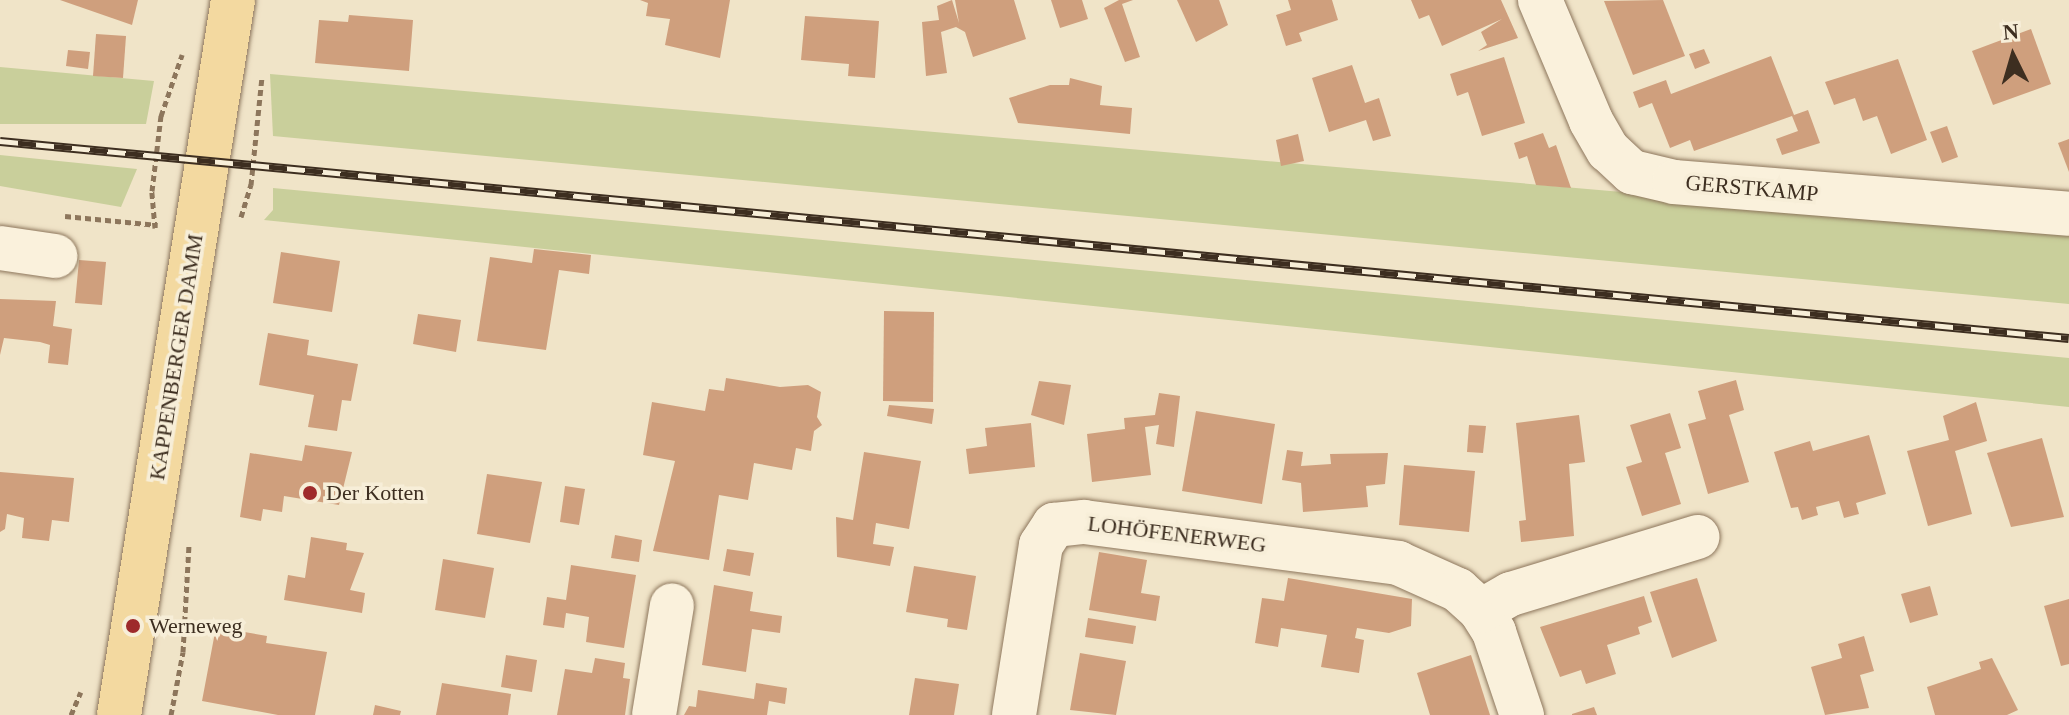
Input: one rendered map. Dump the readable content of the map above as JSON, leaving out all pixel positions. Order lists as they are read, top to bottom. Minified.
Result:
{"streets":{"main road":["KAPPENBERGER DAMM"],"street":["GERSTKAMP","LOHÖFENERWEG"]},"places":["Der Kotten","Werneweg"],"north":"top"}
